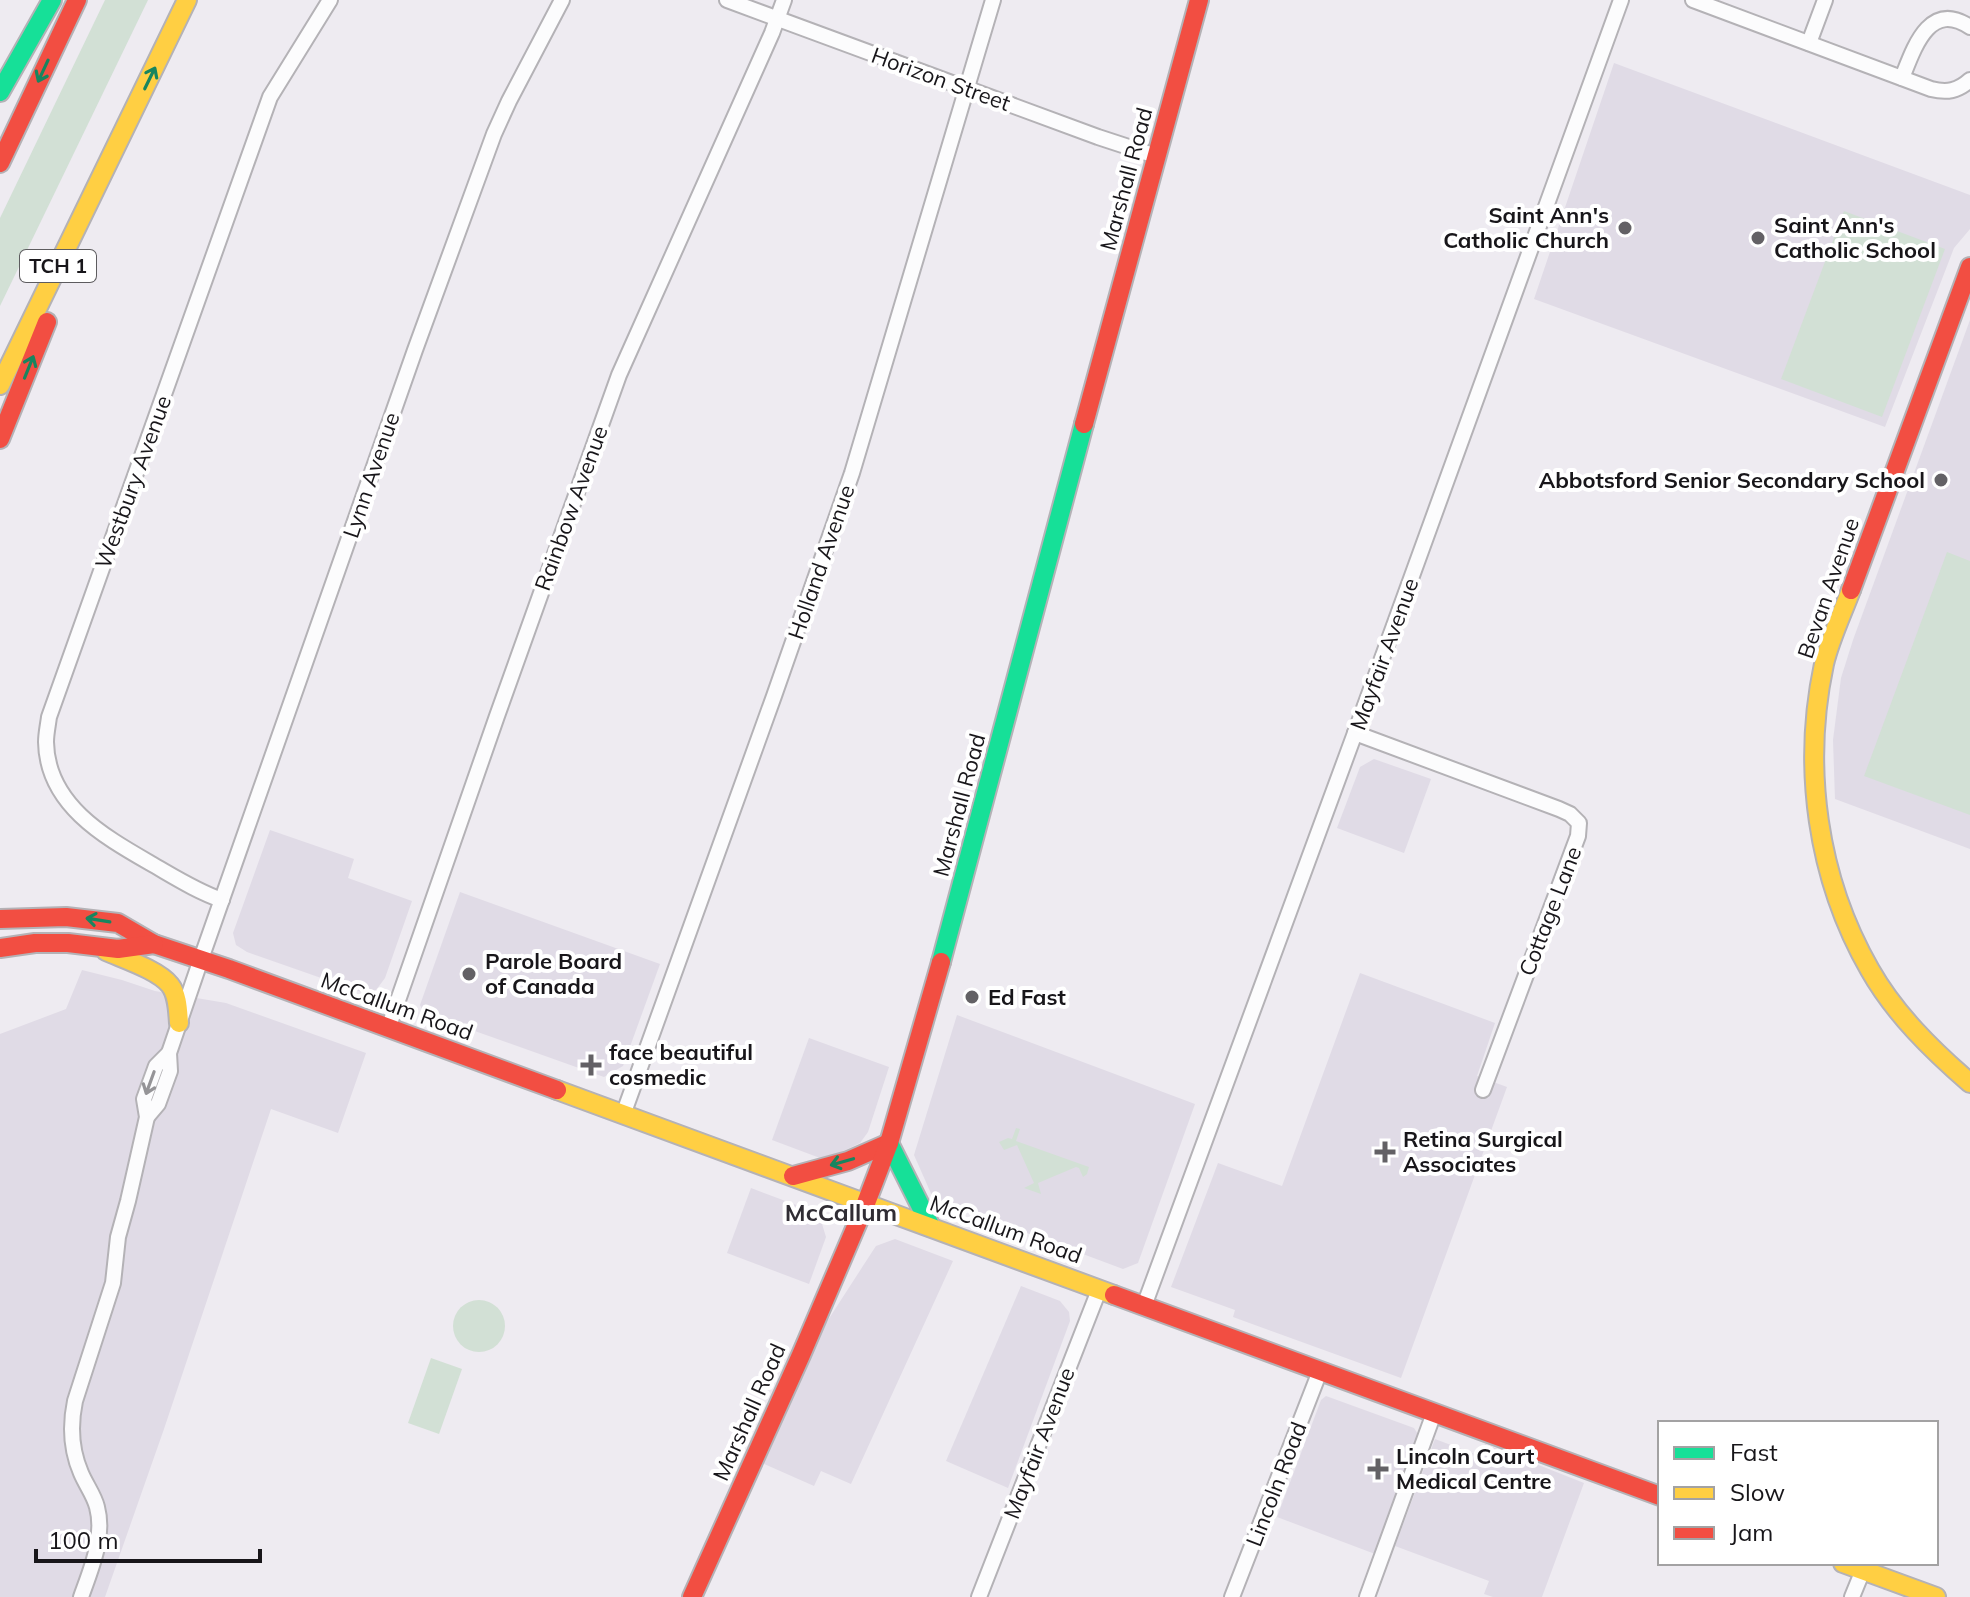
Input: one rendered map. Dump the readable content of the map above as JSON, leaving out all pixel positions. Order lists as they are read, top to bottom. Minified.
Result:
{"streets":{"main road":["Marshall Road","TCH 1","Bevan Avenue","McCallum Road"],"street":["Horizon Street","Lynn Avenue","Westbury Avenue","Rainbow Avenue","Holland Avenue","Mayfair Avenue","Cottage Lane","Lincoln Road"]},"crossings":[["Horizon Street","Marshall Road"],["Horizon Street","Rainbow Avenue"],["Horizon Street","Holland Avenue"],["Marshall Road","McCallum Road"],["Lynn Avenue","Westbury Avenue"],["Lynn Avenue","McCallum Road"],["Rainbow Avenue","McCallum Road"],["Holland Avenue","McCallum Road"],["Mayfair Avenue","Cottage Lane"],["Mayfair Avenue","McCallum Road"],["McCallum Road","Lincoln Road"]],"districts":["McCallum"],"places":{"other":["Saint Ann's Catholic Church","Saint Ann's Catholic School","Abbotsford Senior Secondary School","Parole Board of Canada","Ed Fast"],"health":["face beautiful cosmedic","Retina Surgical Associates","Lincoln Court Medical Centre"]},"legend":["Fast","Slow","Jam"],"scale_bar":"100 m"}
